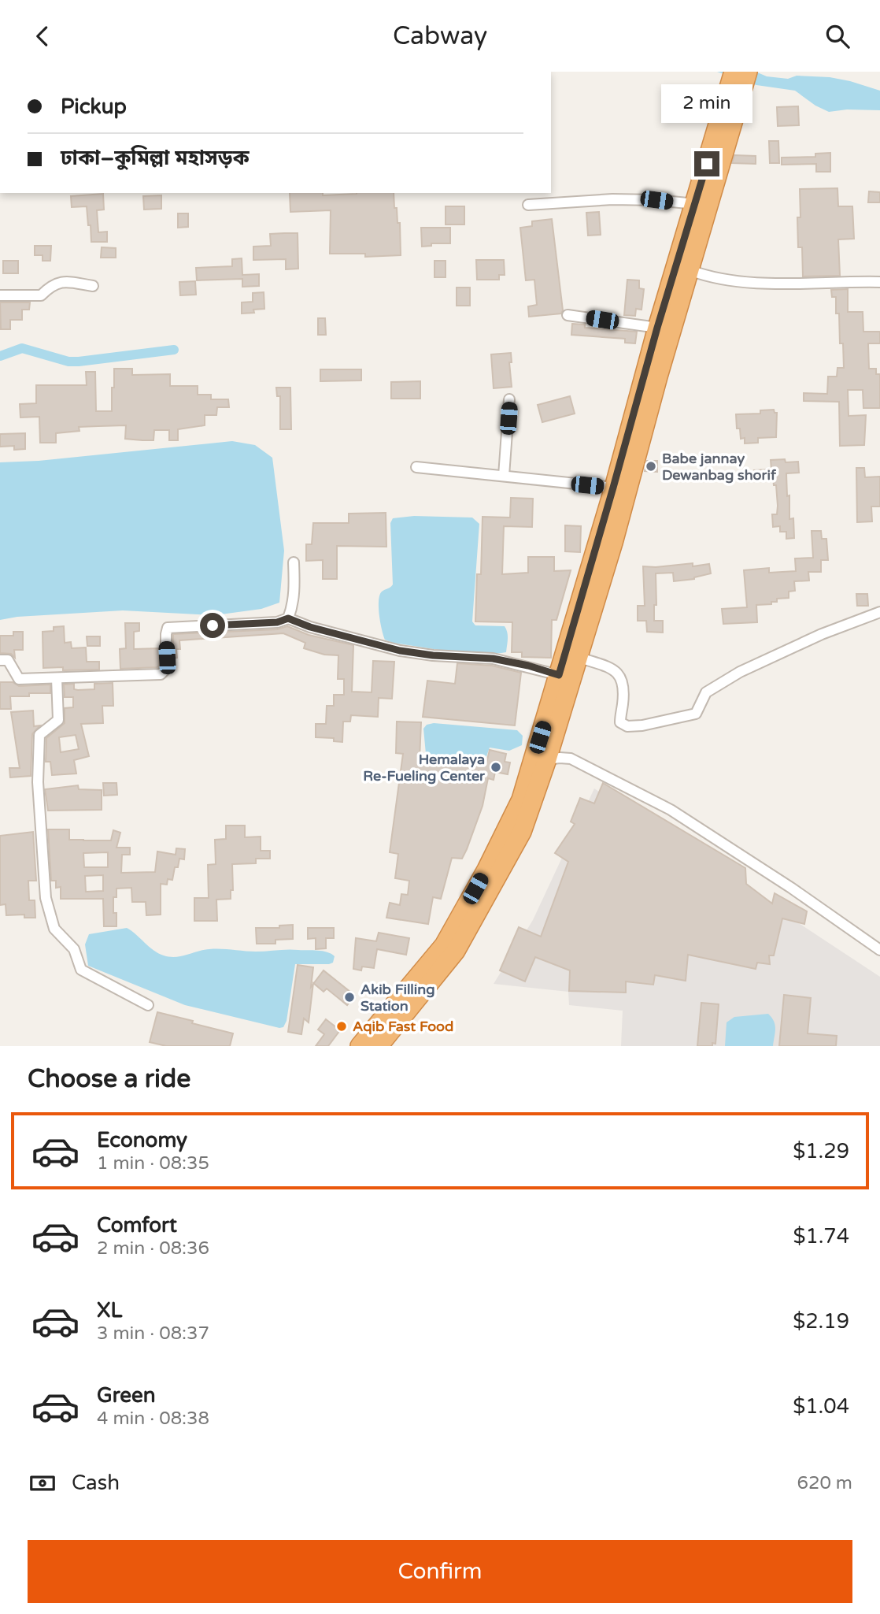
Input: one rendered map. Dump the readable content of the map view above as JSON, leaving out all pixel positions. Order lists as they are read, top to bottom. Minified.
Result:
{"places":["Babe jannay Dewanbag shorif","Hemalaya Re-Fueling Center","Akib Filling Station","Aqib Fast Food"],"page":{"header":"Cabway","banner":["Pickup","ঢাকা–কুমিল্লা মহাসড়ক"],"bubble":"2 min","heading":"Choose a ride","list":[{"name":"Economy","note":"1 min · 08:35","value":"$1.29"},{"name":"Comfort","note":"2 min · 08:36","value":"$1.74"},{"name":"XL","note":"3 min · 08:37","value":"$2.19"},{"name":"Green","note":"4 min · 08:38","value":"$1.04"}],"pay":["Cash","620 m"],"buttons":"Confirm"}}
